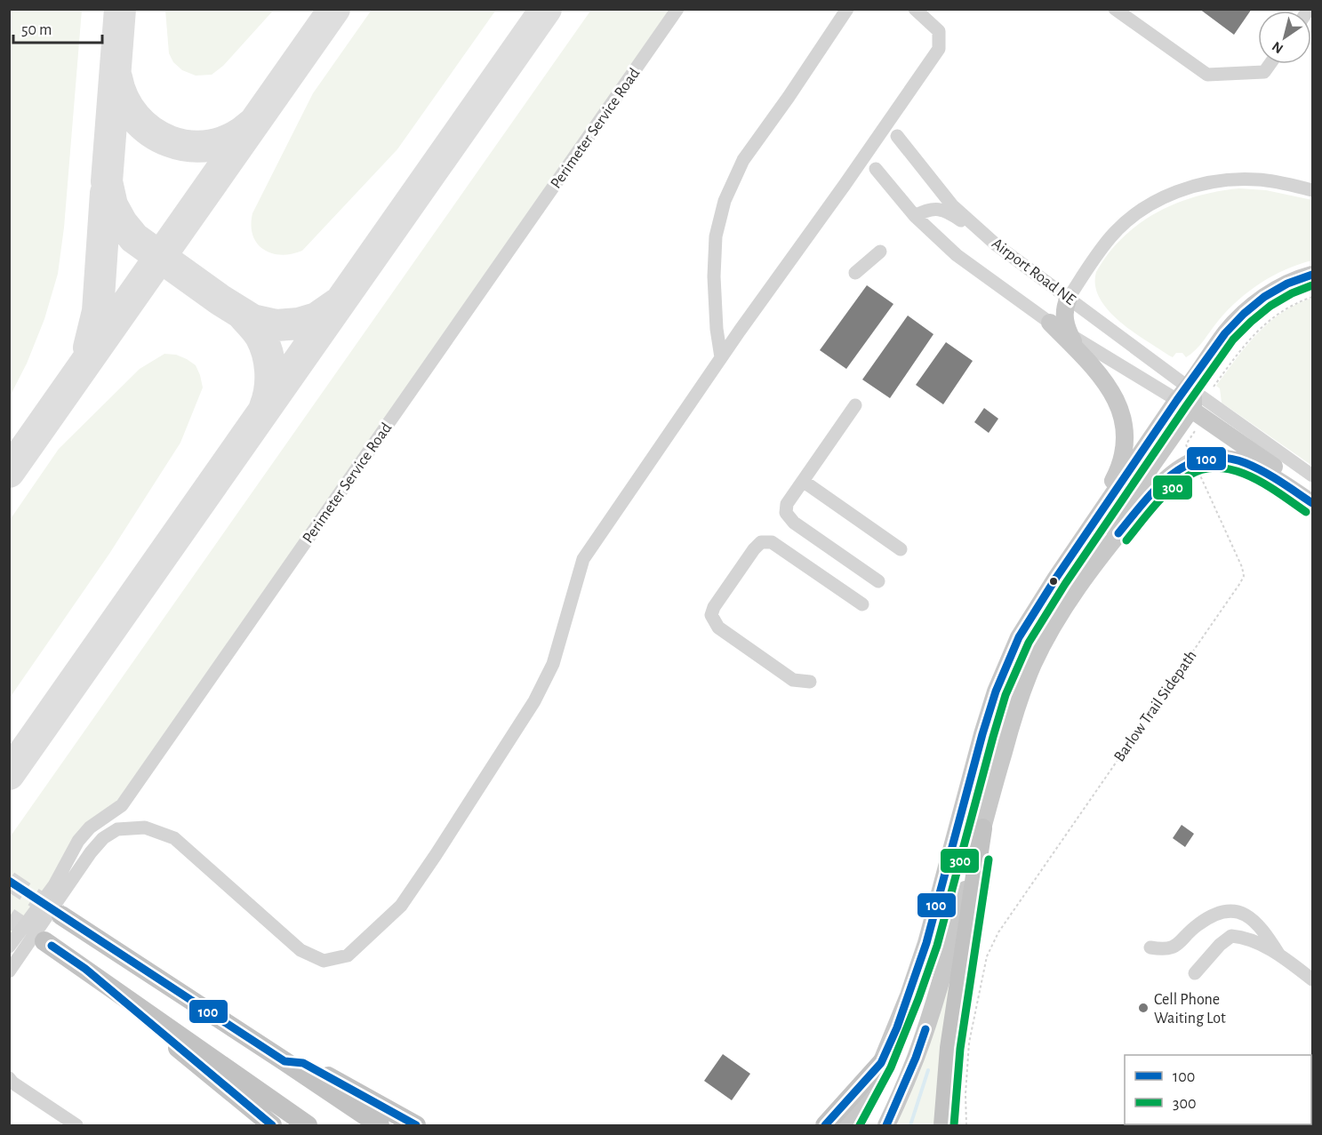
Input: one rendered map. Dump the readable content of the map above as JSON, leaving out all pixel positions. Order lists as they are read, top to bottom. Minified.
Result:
{"streets":{"street":["Perimeter Service Road","Airport Road NE"],"path":["Barlow Trail Sidepath"]},"places":["Cell Phone Waiting Lot"],"lines":["transit line 100","transit line 300"],"legend":["100","300"],"scale_bar":"50 m","north":"bottom left"}
